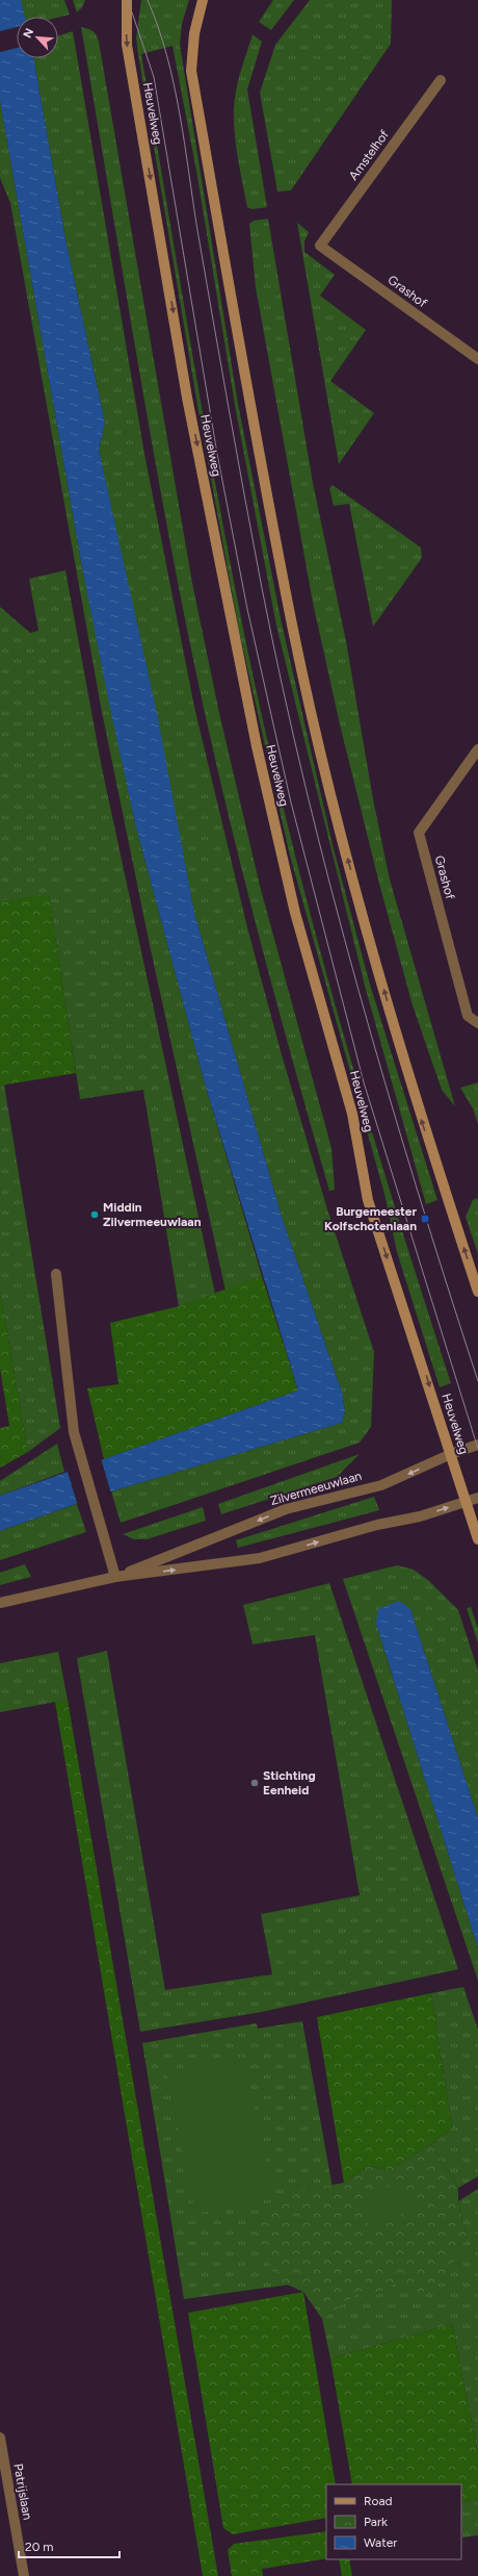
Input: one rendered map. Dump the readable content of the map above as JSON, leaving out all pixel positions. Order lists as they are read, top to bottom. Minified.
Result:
{"streets":{"main road":["Heuvelweg"],"street":["Amstelhof","Grashof","Zilvermeeuwlaan","Patrijslaan"]},"crossings":[["Heuvelweg","Zilvermeeuwlaan"],["Amstelhof","Grashof"]],"places":{"other":["Middin Zilvermeeuwlaan","Stichting Eenheid"],"transit":["Burgemeester Kolfschotenlaan"]},"legend":["Road","Park","Water"],"scale_bar":"20 m","north":"top left"}
